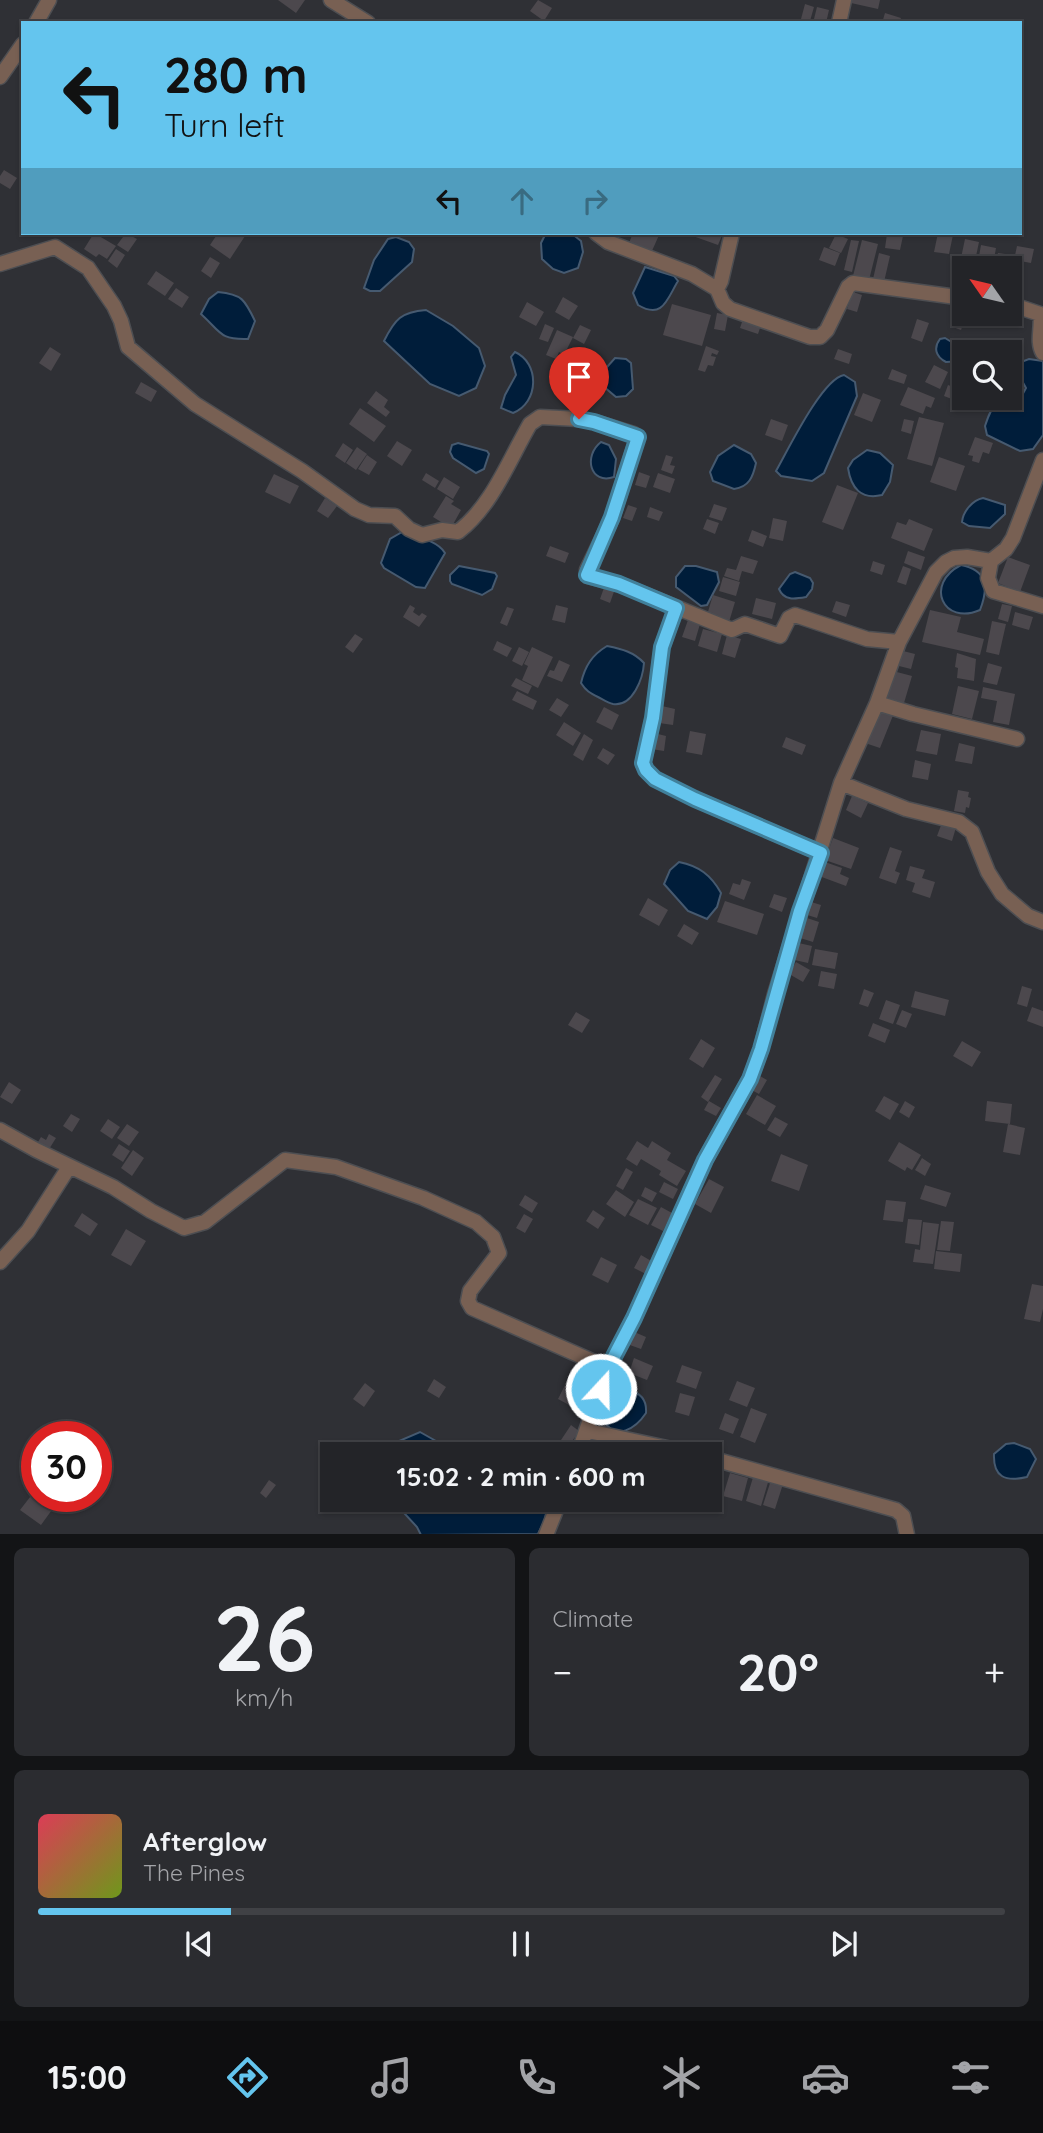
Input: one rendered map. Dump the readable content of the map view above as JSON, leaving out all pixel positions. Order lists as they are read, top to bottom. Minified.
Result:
{"north":"top left","page":{"turn":["280 m","Turn left"],"limit":"30","trip":"15:02 · 2 min · 600 m","tile":[["26","km/h"],"Climate"],"heat":["−","20°","+"],"song":["Afterglow","The Pines"],"tabs":"15:00"}}
